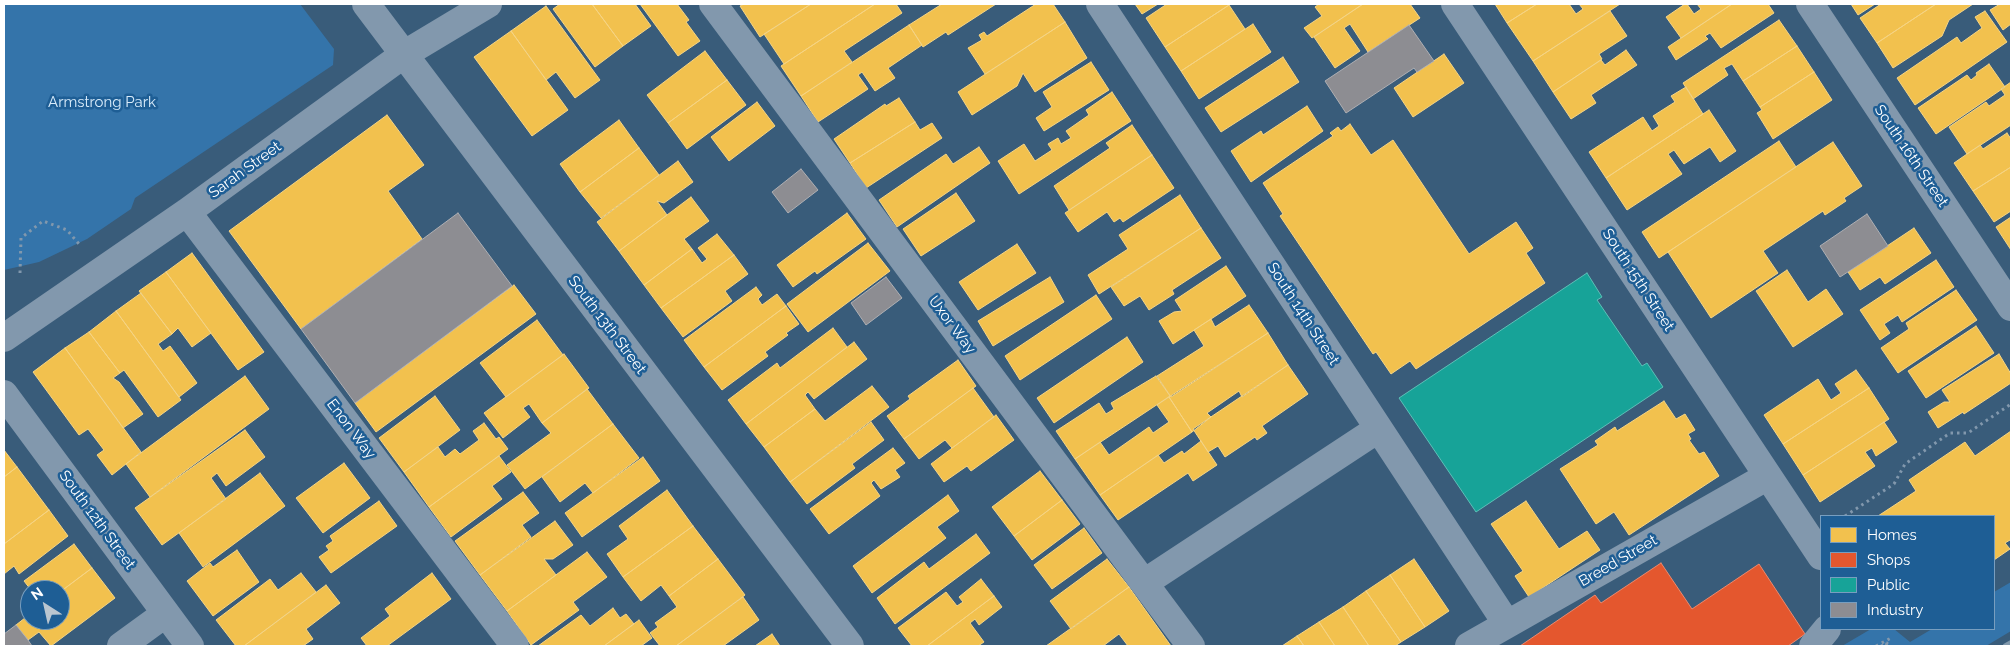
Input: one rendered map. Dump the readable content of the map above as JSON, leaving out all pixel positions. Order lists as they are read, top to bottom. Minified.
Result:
{"streets":{"street":["South 16th Street","Sarah Street","South 15th Street","South 14th Street","South 13th Street","Uxor Way","Enon Way","South 12th Street","Breed Street"]},"crossings":[["Sarah Street","South 13th Street"],["Sarah Street","Enon Way"],["South 15th Street","Breed Street"],["South 14th Street","Breed Street"]],"parks":["Armstrong Park"],"legend":["Homes","Shops","Public","Industry"],"north":"top left"}
